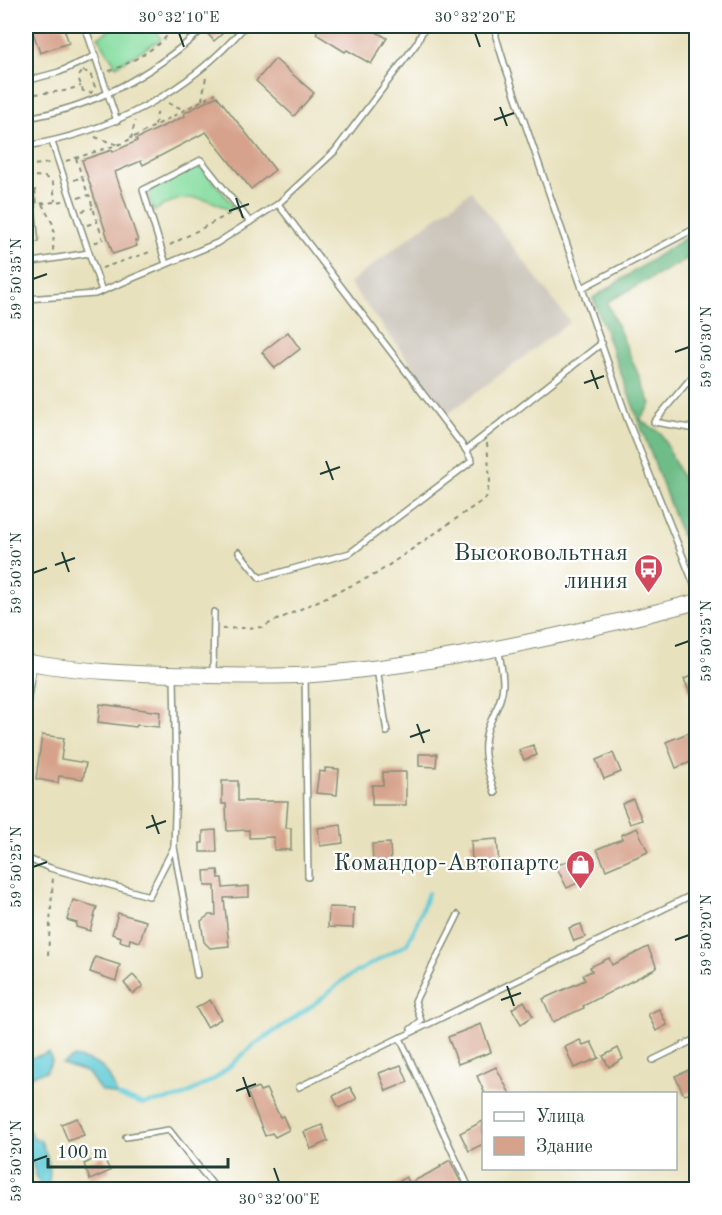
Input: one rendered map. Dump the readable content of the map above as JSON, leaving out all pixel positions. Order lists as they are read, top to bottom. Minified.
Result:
{"places":{"bus stop":["Высоковольтная линия"],"shop":["Командор-Автопартс"]},"legend":["Улица","Здание"],"scale_bar":"100 m","coordinates":["30°32'10\"E","30°32'20\"E","59°50'35\"N","59°50'30\"N","59°50'25\"N","59°50'20\"N","30°32'00\"E"]}
